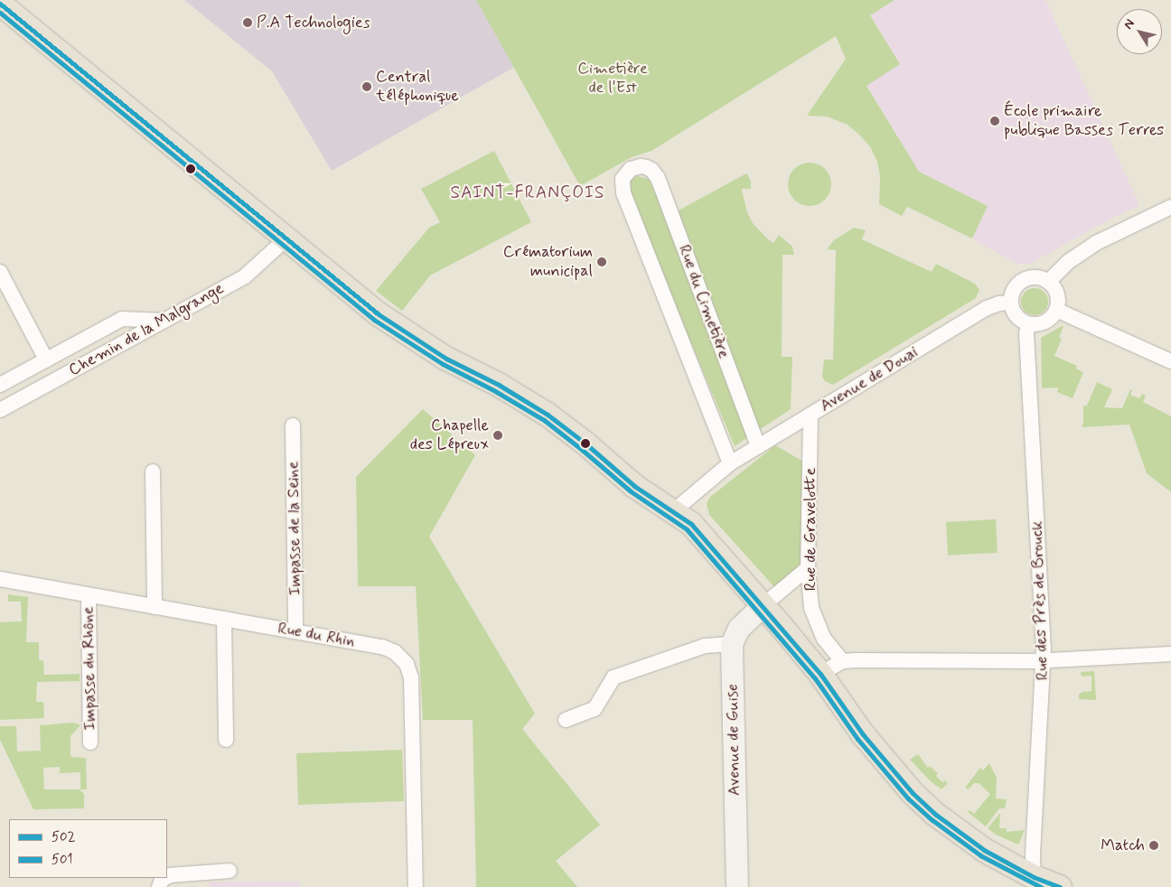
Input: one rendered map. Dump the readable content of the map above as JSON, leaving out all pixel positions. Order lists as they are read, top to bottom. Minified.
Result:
{"streets":{"street":["Rue du Cimetière","Chemin de la Malgrange","Avenue de Douai","Impasse de la Seine","Rue de Gravelotte","Rue des Près de Brouck","Rue du Rhin","Impasse du Rhône","Avenue de Guise"]},"crossings":[["Rue du Cimetière","Avenue de Douai"],["Avenue de Douai","Rue de Gravelotte"],["Avenue de Douai","Rue des Près de Brouck"],["Impasse de la Seine","Rue du Rhin"],["Rue du Rhin","Impasse du Rhône"]],"districts":["SAINT-FRANÇOIS"],"parks":["Cimetière de l'Est"],"places":["P.A Technologies","Central téléphonique","École primaire publique Basses Terres","Crématorium municipal","Chapelle des Lépreux","Match"],"lines":["transit line 502","transit line 501"],"legend":["502","501"],"north":"top left"}
